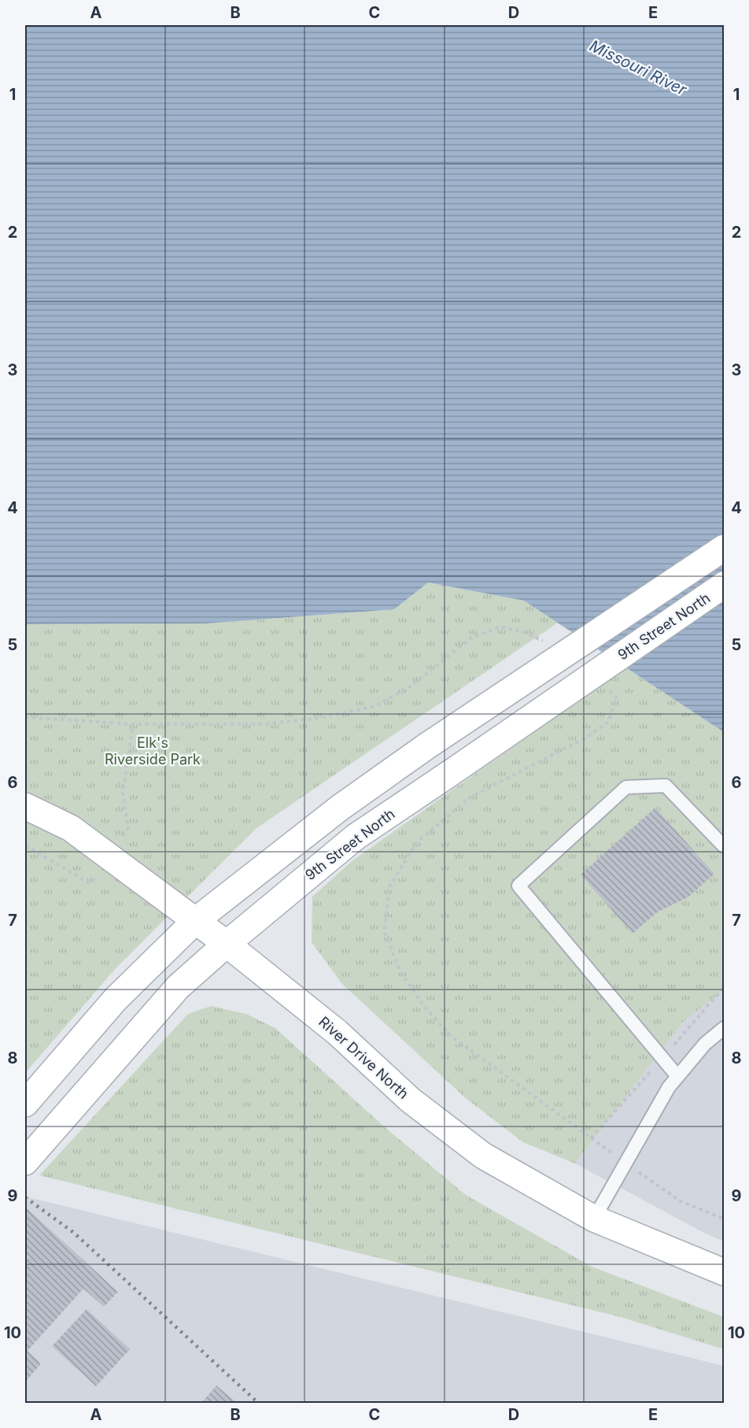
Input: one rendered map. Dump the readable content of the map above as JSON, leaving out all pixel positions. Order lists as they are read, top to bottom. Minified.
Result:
{"streets":{"main road":["9th Street North","River Drive North"]},"crossings":[["9th Street North","River Drive North"]],"water":["Missouri River"],"parks":["Elk's Riverside Park"],"grid":{"columns":["A","B","C","D","E"],"rows":["1","2","3","4","5","6","7","8","9","10"]}}
